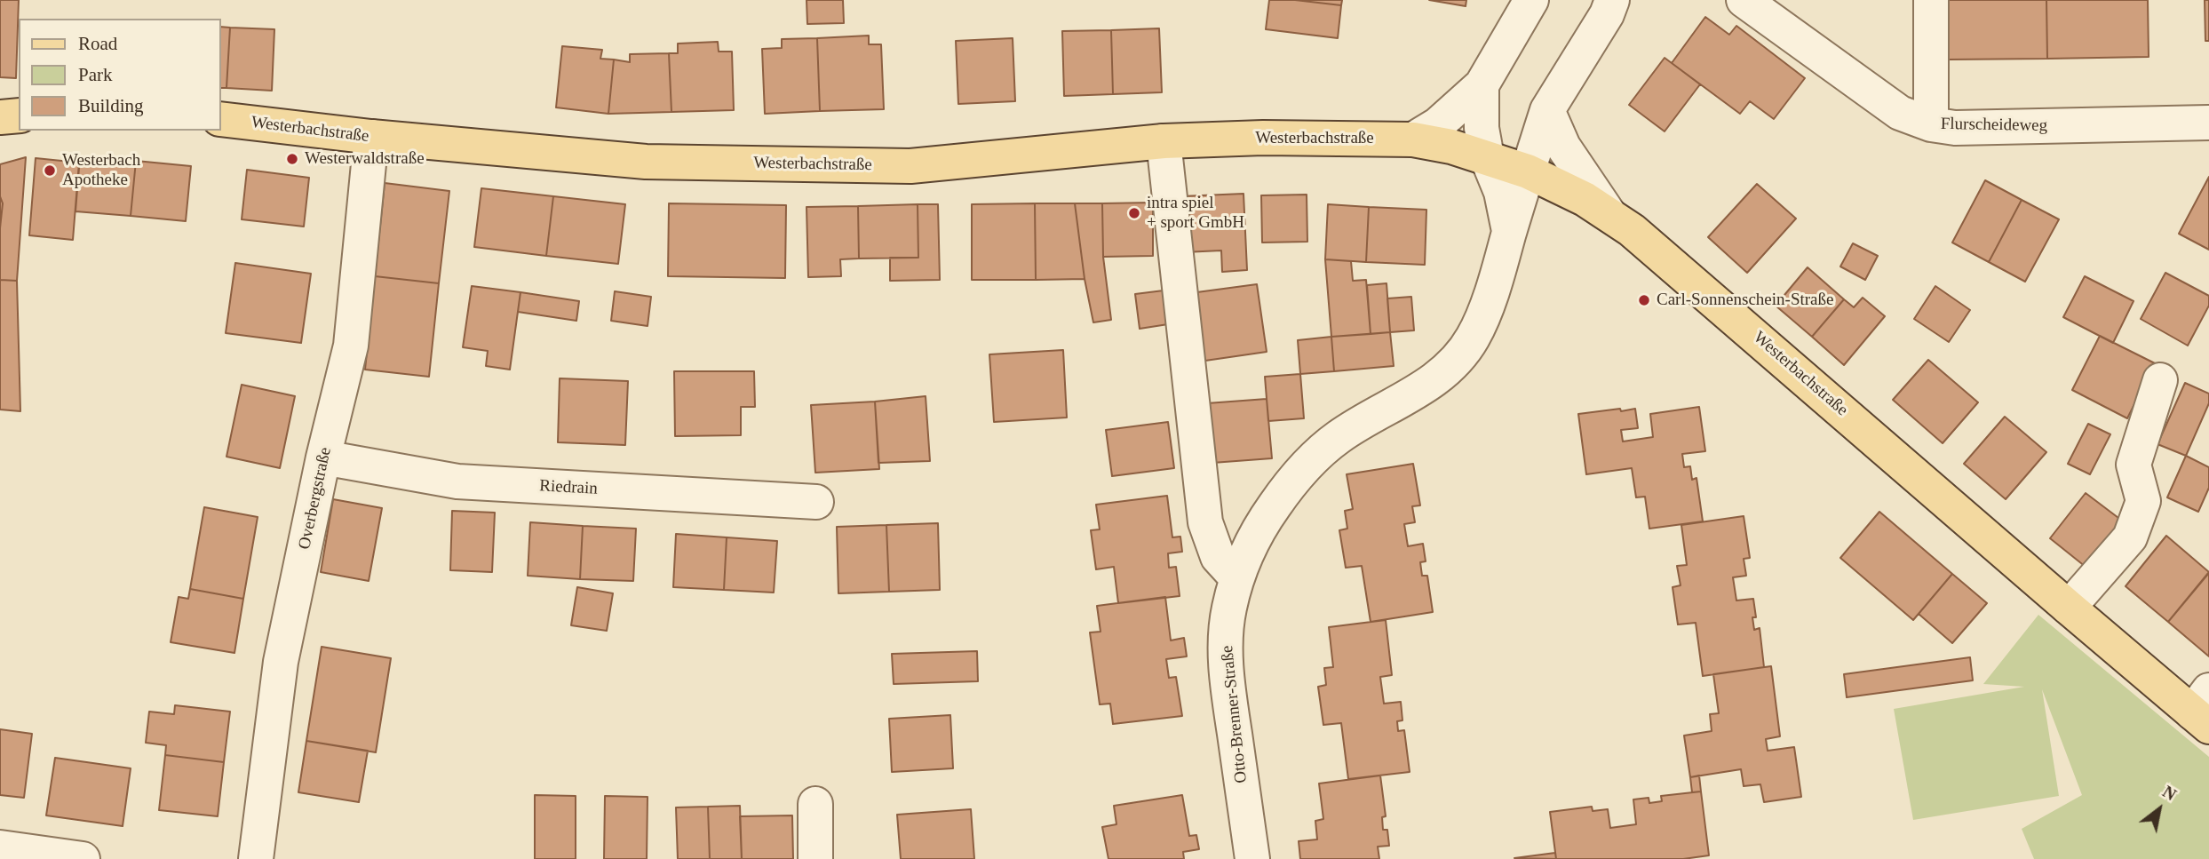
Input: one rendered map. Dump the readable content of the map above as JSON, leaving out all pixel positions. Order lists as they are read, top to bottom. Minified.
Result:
{"streets":{"main road":["Westerbachstraße"],"street":["Flurscheideweg","Riedrain","Overbergstraße","Otto-Brenner-Straße"]},"crossings":[["Westerbachstraße","Overbergstraße"],["Westerbachstraße","Otto-Brenner-Straße"],["Riedrain","Overbergstraße"]],"places":["Westerwaldstraße","Westerbach Apotheke","intra spiel + sport GmbH","Carl-Sonnenschein-Straße"],"legend":["Road","Park","Building"],"north":"top right"}
